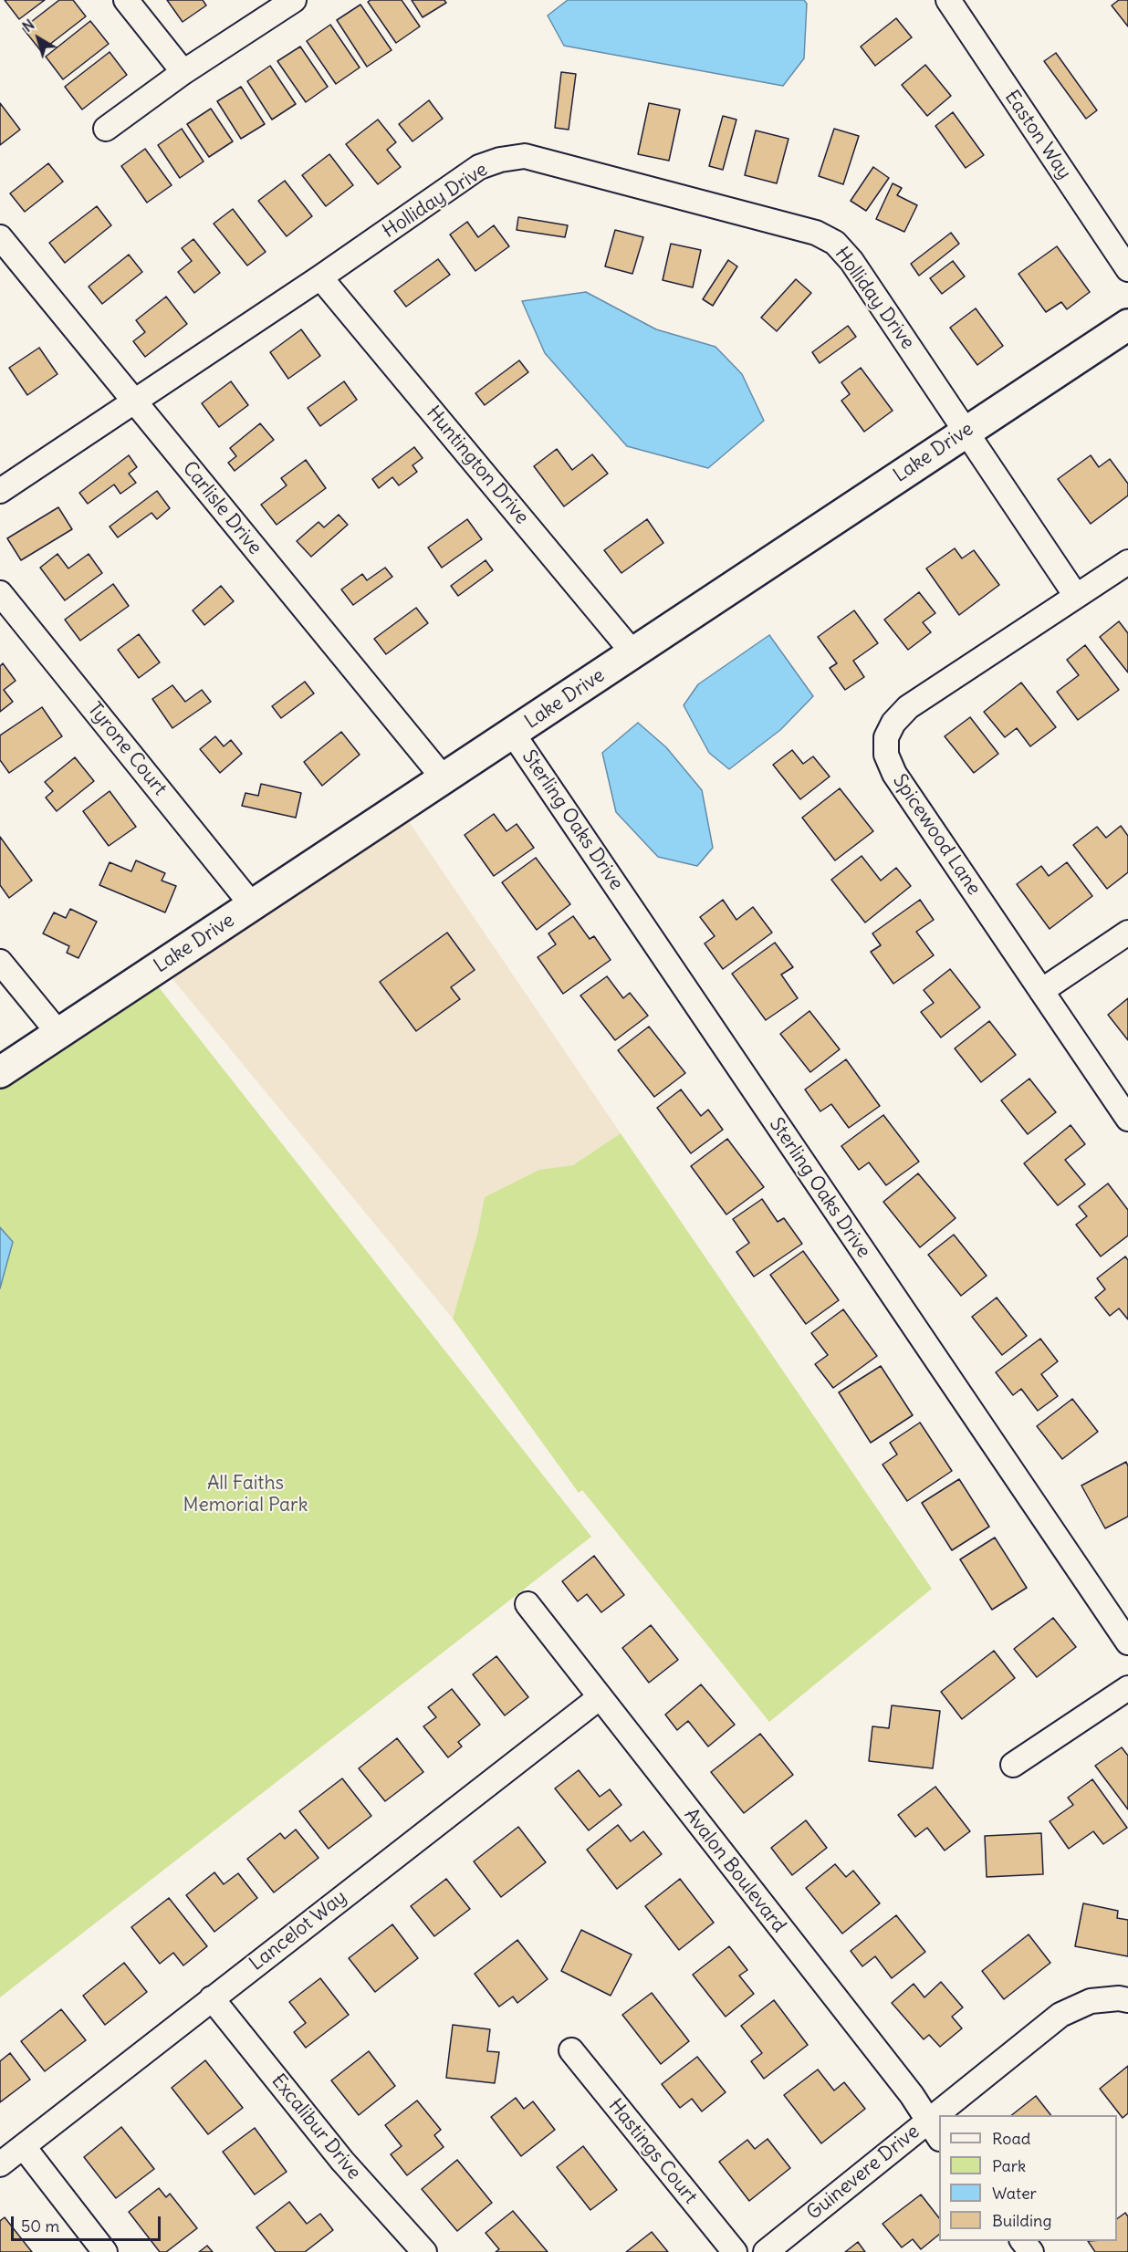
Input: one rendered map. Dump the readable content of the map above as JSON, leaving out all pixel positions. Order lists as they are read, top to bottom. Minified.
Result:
{"streets":{"street":["Easton Way","Holliday Drive","Lake Drive","Huntington Drive","Carlisle Drive","Tyrone Court","Sterling Oaks Drive","Spicewood Lane","Avalon Boulevard","Lancelot Way","Excalibur Drive","Hastings Court","Guinevere Drive"]},"crossings":[["Holliday Drive","Lake Drive"],["Holliday Drive","Huntington Drive"],["Holliday Drive","Carlisle Drive"],["Lake Drive","Huntington Drive"],["Lake Drive","Carlisle Drive"],["Lake Drive","Tyrone Court"],["Lake Drive","Sterling Oaks Drive"],["Avalon Boulevard","Lancelot Way"],["Avalon Boulevard","Guinevere Drive"],["Lancelot Way","Excalibur Drive"]],"parks":["All Faiths Memorial Park"],"legend":["Road","Park","Water","Building"],"scale_bar":"50 m","north":"top left"}
